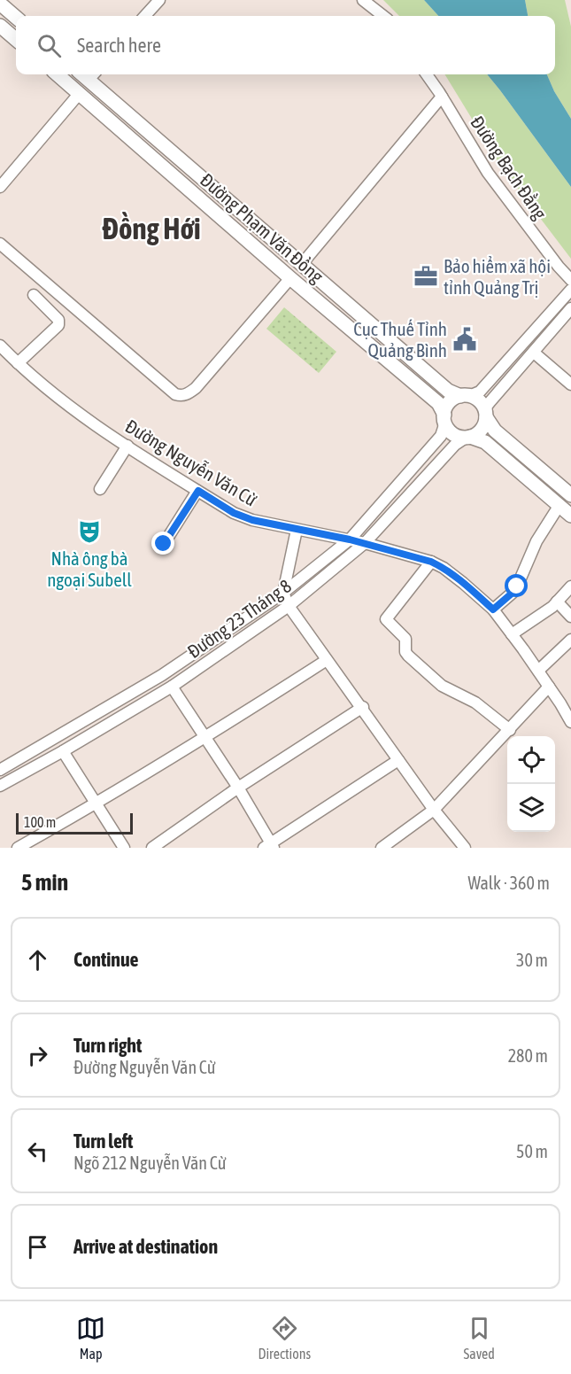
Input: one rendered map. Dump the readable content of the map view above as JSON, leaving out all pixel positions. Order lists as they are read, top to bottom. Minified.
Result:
{"streets":{"main road":["Đường Phạm Văn Đồng"],"street":["Đường Bạch Đằng","Đường Nguyễn Văn Cừ","Đường 23 Tháng 8"]},"crossings":[["Đường Phạm Văn Đồng","Đường 23 Tháng 8"],["Đường Nguyễn Văn Cừ","Đường 23 Tháng 8"]],"districts":["Đồng Hới"],"places":{"office":["Bảo hiểm xã hội tỉnh Quảng Trị"],"public building":["Cục Thuế Tỉnh Quảng Bình"],"theatre":["Nhà ông bà ngoại Subell"]},"scale_bar":"100 m","page":{"search":"Search here","scale":"100 m","heading":["5 min","Walk · 360 m"],"list":[["Continue","30 m"],["Turn right","Đường Nguyễn Văn Cừ","280 m"],["Turn left","Ngõ 212 Nguyễn Văn Cừ","50 m"],"Arrive at destination"],"nav":["Map","Directions","Saved"]}}
